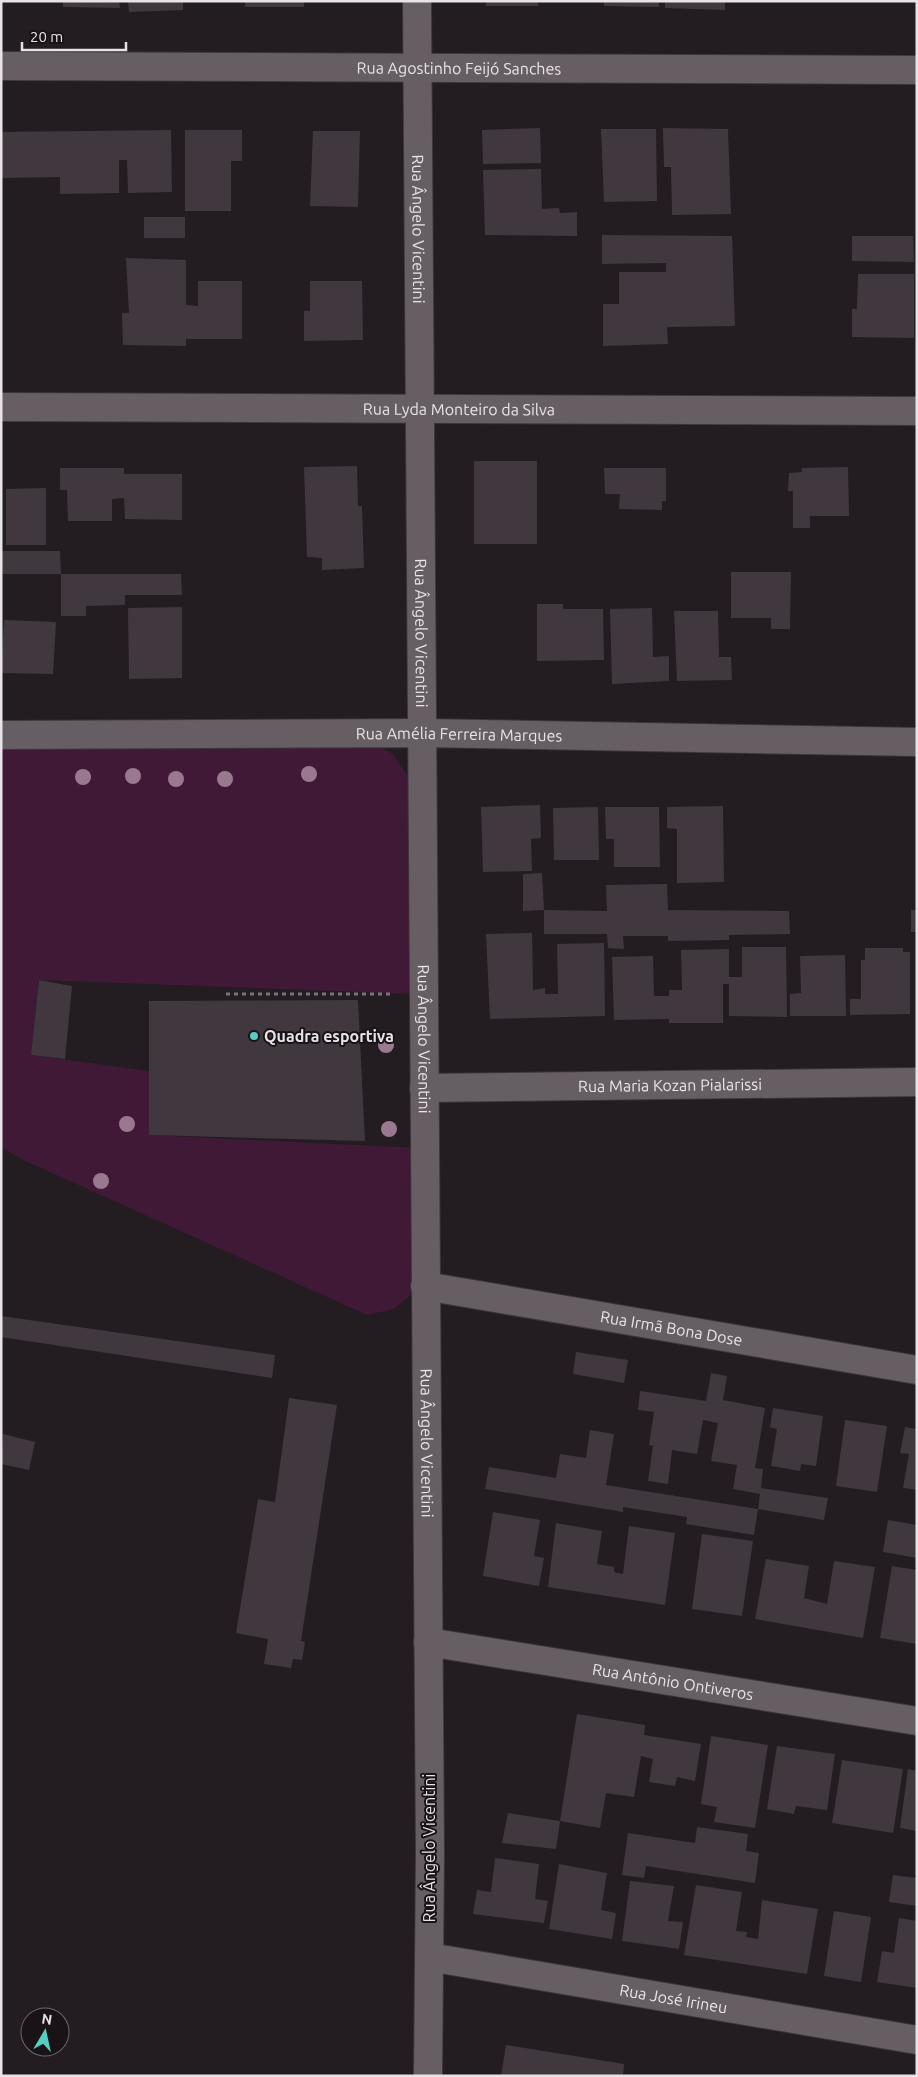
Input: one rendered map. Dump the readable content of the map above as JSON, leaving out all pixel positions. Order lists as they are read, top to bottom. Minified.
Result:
{"streets":{"street":["Rua Agostinho Feijó Sanches","Rua Ângelo Vicentini","Rua Lyda Monteiro da Silva","Rua Amélia Ferreira Marques","Rua Maria Kozan Pialarissi","Rua Irmã Bona Dose","Rua Antônio Ontiveros","Rua José Irineu"]},"crossings":[["Rua Agostinho Feijó Sanches","Rua Ângelo Vicentini"],["Rua Ângelo Vicentini","Rua Lyda Monteiro da Silva"],["Rua Ângelo Vicentini","Rua Amélia Ferreira Marques"],["Rua Ângelo Vicentini","Rua Maria Kozan Pialarissi"],["Rua Ângelo Vicentini","Rua Irmã Bona Dose"],["Rua Ângelo Vicentini","Rua Antônio Ontiveros"],["Rua Ângelo Vicentini","Rua José Irineu"]],"places":["Quadra esportiva"],"scale_bar":"20 m","north":"top"}
